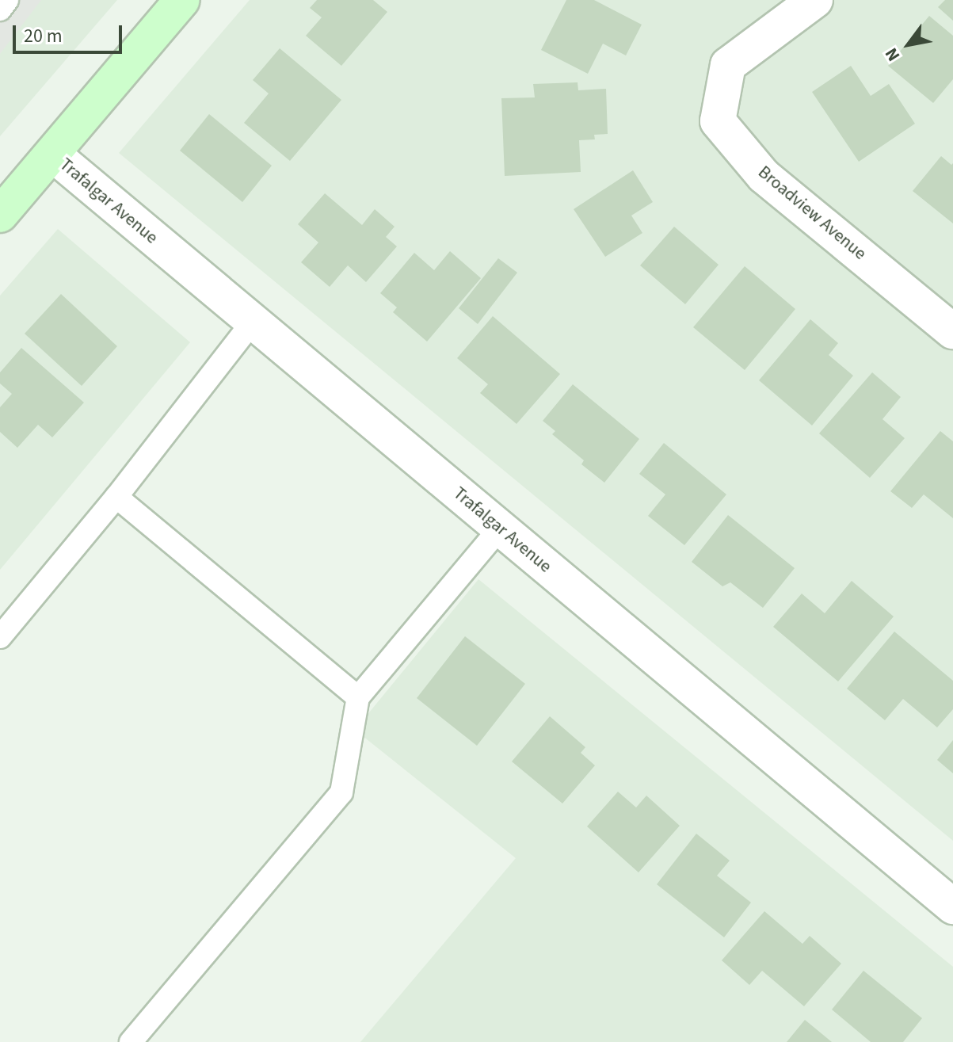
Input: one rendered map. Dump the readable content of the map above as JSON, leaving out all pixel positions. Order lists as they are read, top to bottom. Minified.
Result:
{"streets":{"street":["Trafalgar Avenue","Broadview Avenue"]},"scale_bar":"20 m","north":"bottom left"}
